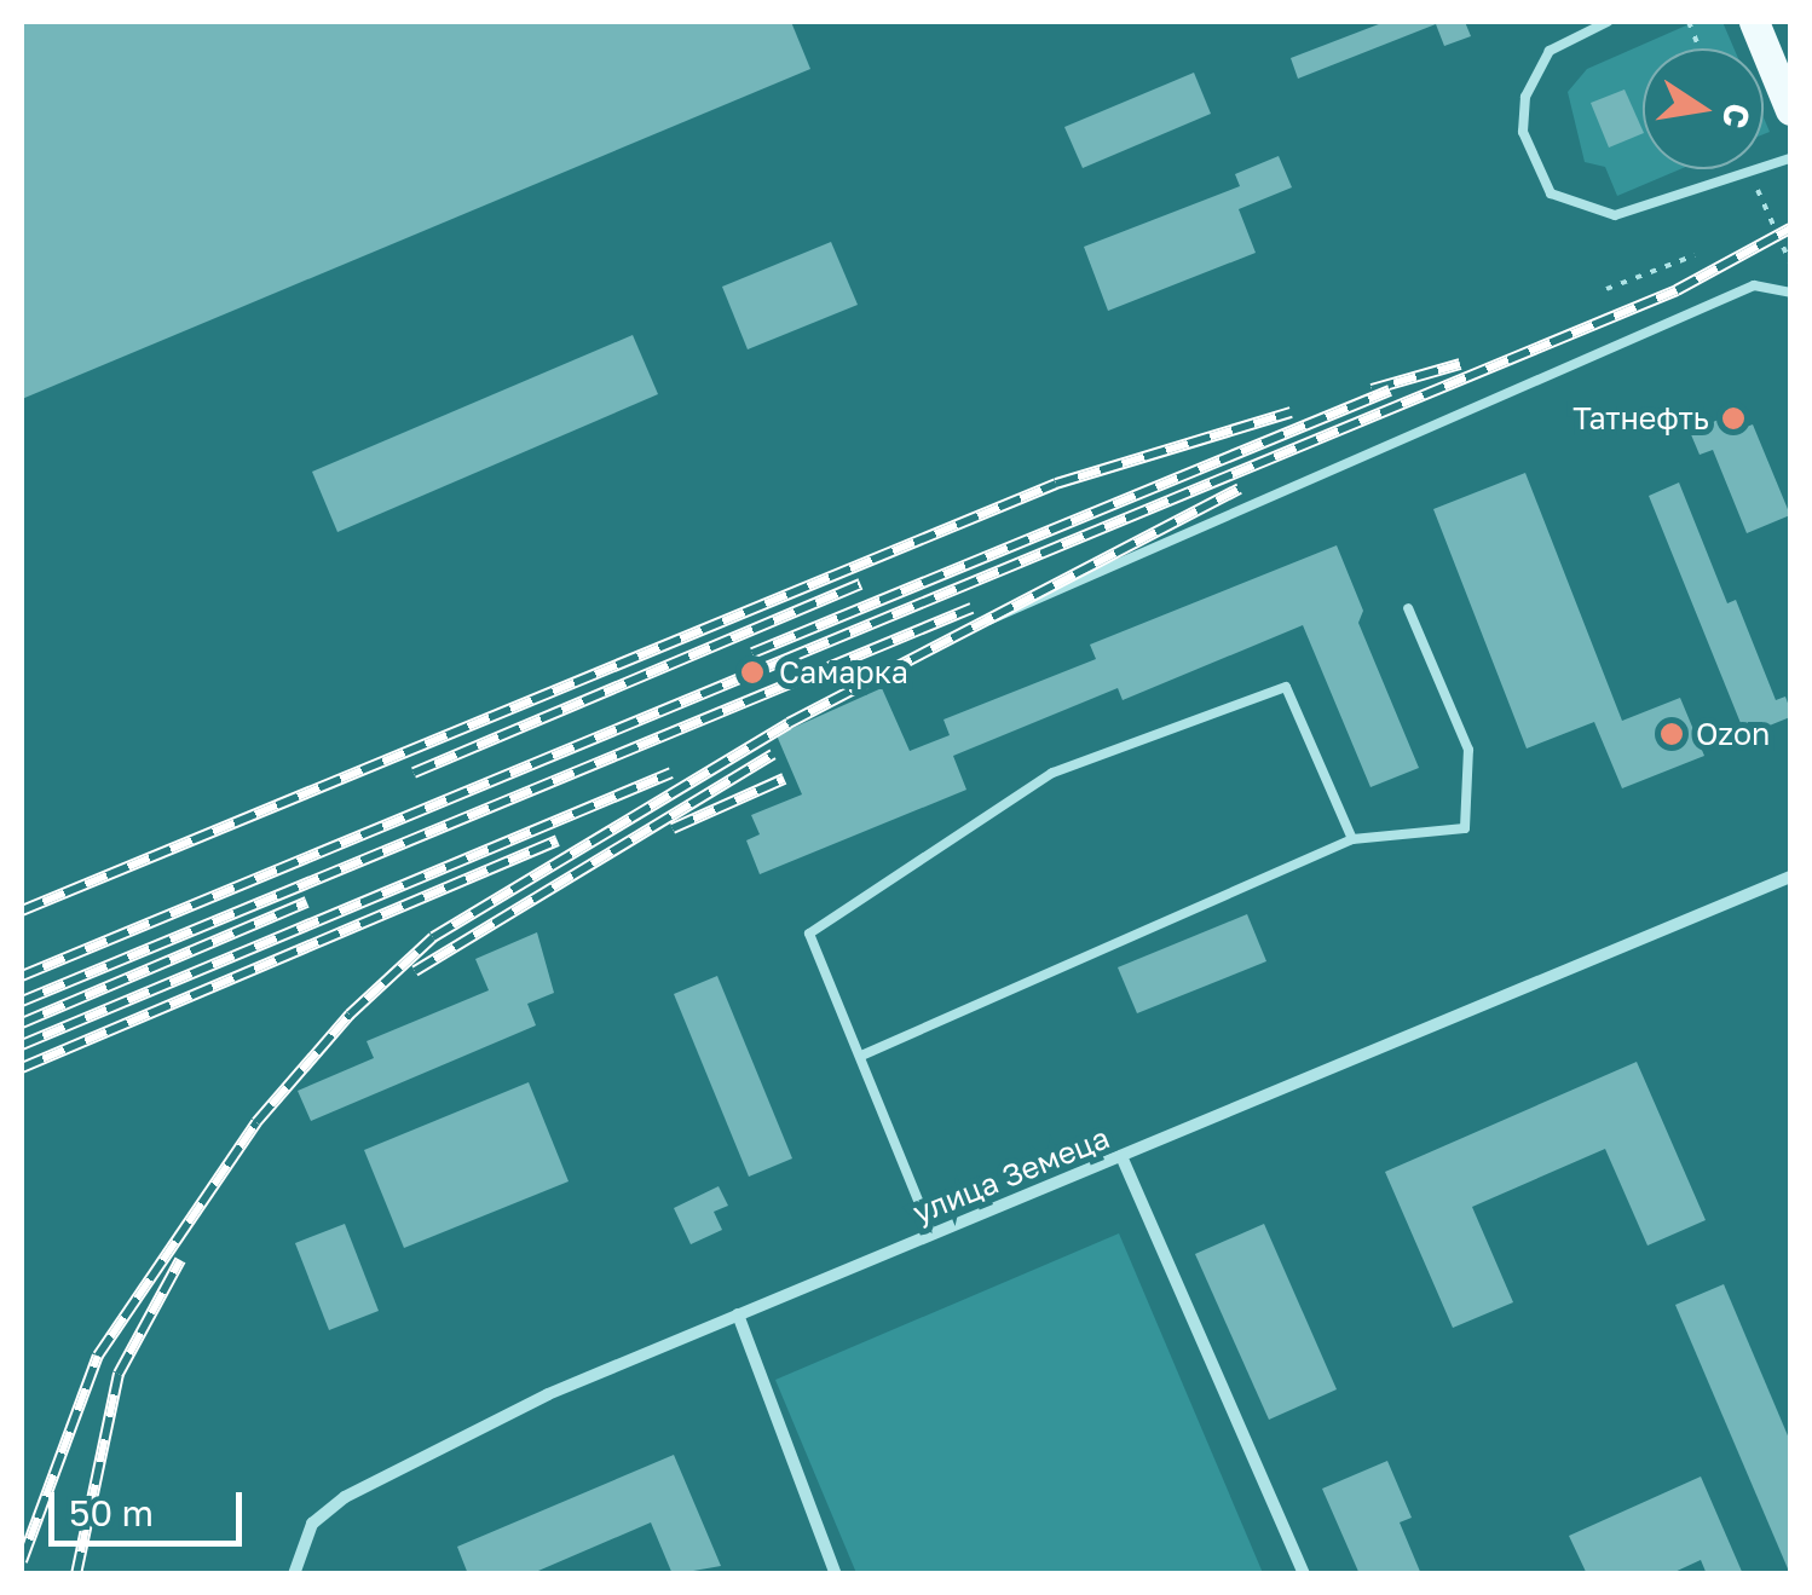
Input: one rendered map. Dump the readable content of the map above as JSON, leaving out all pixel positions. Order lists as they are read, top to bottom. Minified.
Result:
{"streets":{"street":["улица Земеца"]},"places":["Татнефть","Самарка","Ozon"],"scale_bar":"50 m","north":"right"}
